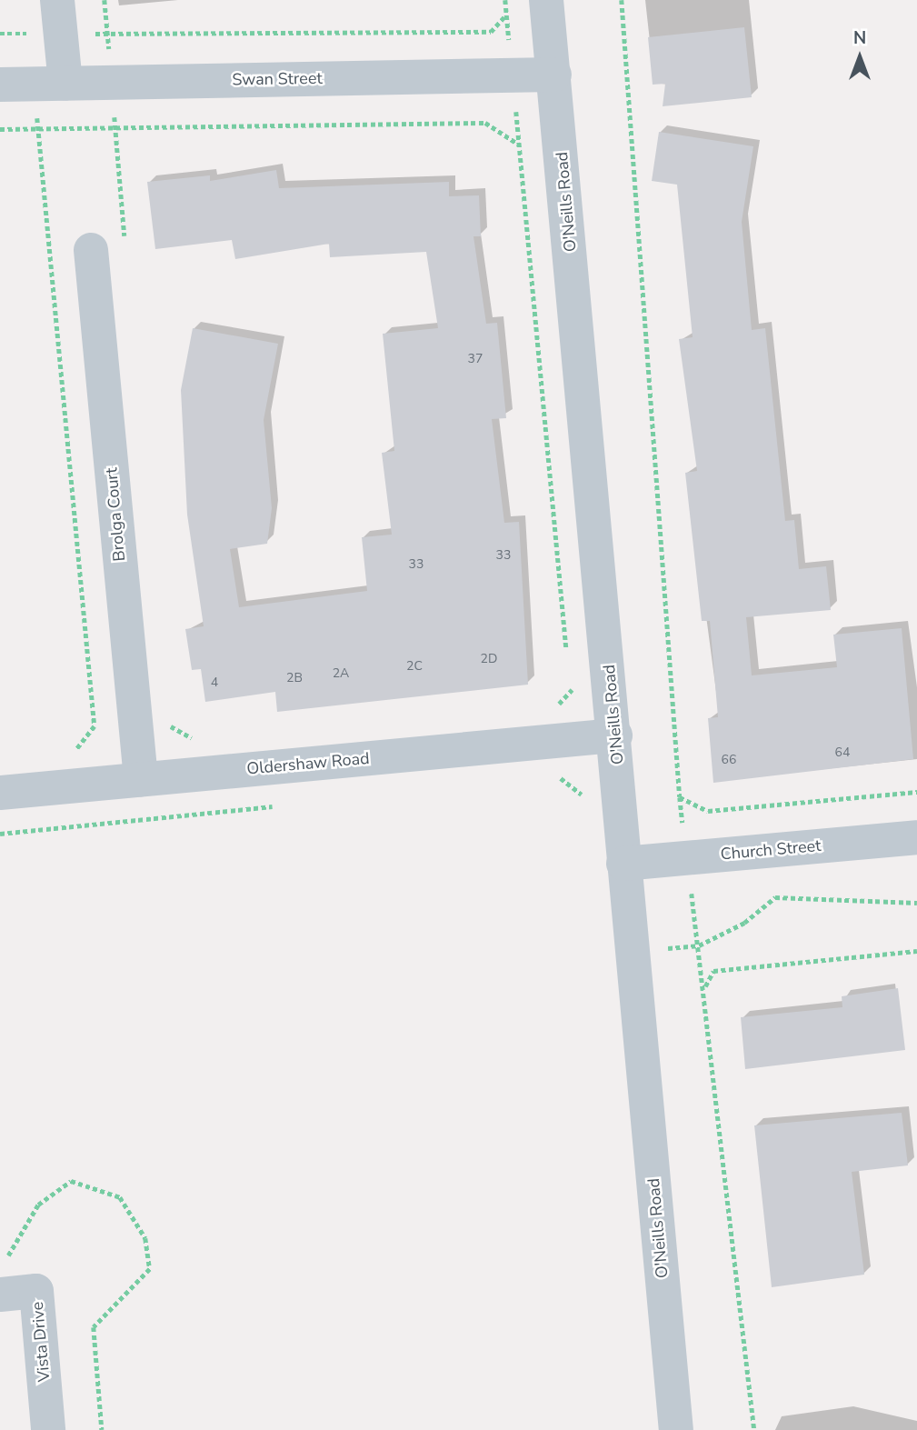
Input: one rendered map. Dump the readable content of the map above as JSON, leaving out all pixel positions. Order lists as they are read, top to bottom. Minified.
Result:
{"streets":{"street":["Swan Street","O'Neills Road","Brolga Court","Oldershaw Road","Church Street","Vista Drive"]},"crossings":[["Swan Street","O'Neills Road"],["O'Neills Road","Oldershaw Road"],["O'Neills Road","Church Street"],["Brolga Court","Oldershaw Road"]],"house_numbers":["37","33","33","2D","2C","2A","2B","4","64","66"],"north":"top"}
